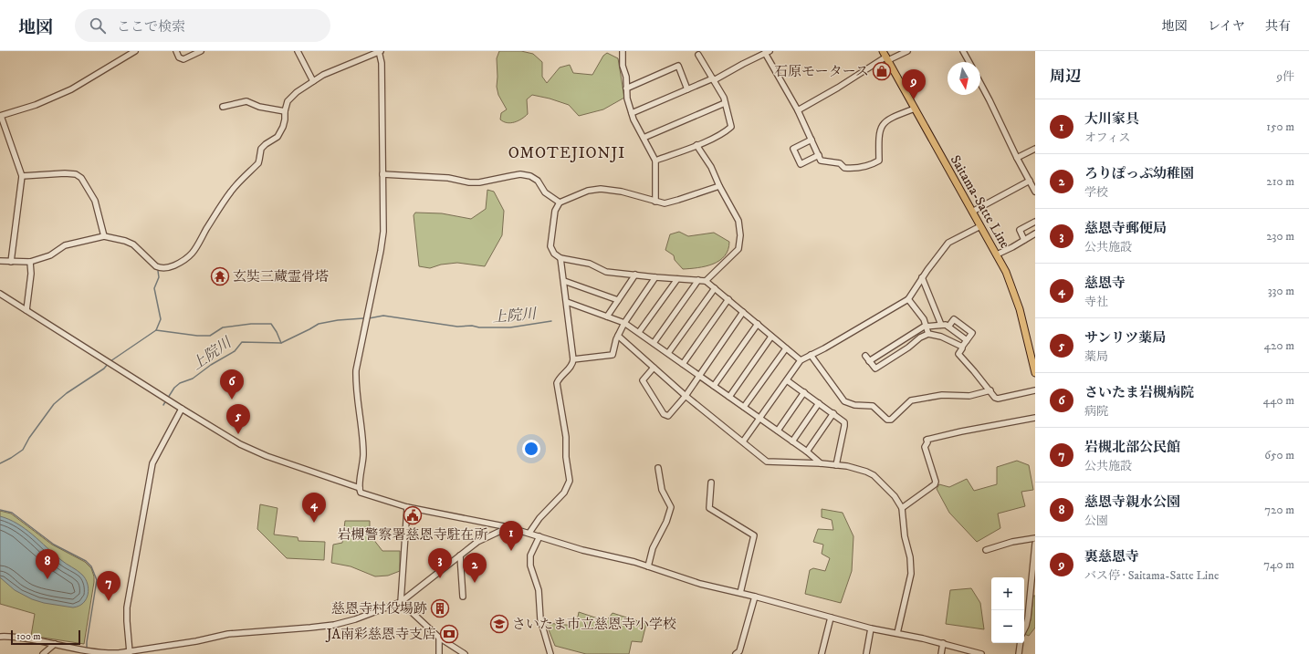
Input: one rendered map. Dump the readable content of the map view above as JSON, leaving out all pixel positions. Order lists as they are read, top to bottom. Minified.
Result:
{"streets":{"main road":["Saitama-Satte Line"]},"districts":["OMOTEJIONJI"],"water":["上院川"],"places":{"shop":["石原モータース"],"temple":["玄奘三蔵霊骨塔"],"public building":["岩槻警察署慈恩寺駐在所"],"building":["慈恩寺村役場跡"],"school or university":["さいたま市立慈恩寺小学校"],"bank":["JA南彩慈恩寺支店"]},"scale_bar":"100 m","north":"bottom","page":{"header":"地図","search":"ここで検索","nav":["地図","レイヤ","共有"],"heading":["周辺","9件"],"pins":["9","6","5","4","1","3","8","2","7"],"list":[{"mark":"1","name":"大川家具","note":"オフィス","value":"150 m"},{"mark":"2","name":"ろりぽっぷ幼稚園","note":"学校","value":"210 m"},{"mark":"3","name":"慈恩寺郵便局","note":"公共施設","value":"230 m"},{"mark":"4","name":"慈恩寺","note":"寺社","value":"330 m"},{"mark":"5","name":"サンリツ薬局","note":"薬局","value":"420 m"},{"mark":"6","name":"さいたま岩槻病院","note":"病院","value":"440 m"},{"mark":"7","name":"岩槻北部公民館","note":"公共施設","value":"650 m"},{"mark":"8","name":"慈恩寺親水公園","note":"公園","value":"720 m"},{"mark":"9","name":"裏慈恩寺","note":"バス停 · Saitama-Satte Line","value":"740 m"}],"map_buttons":["+","−"],"scale":"100 m"}}
